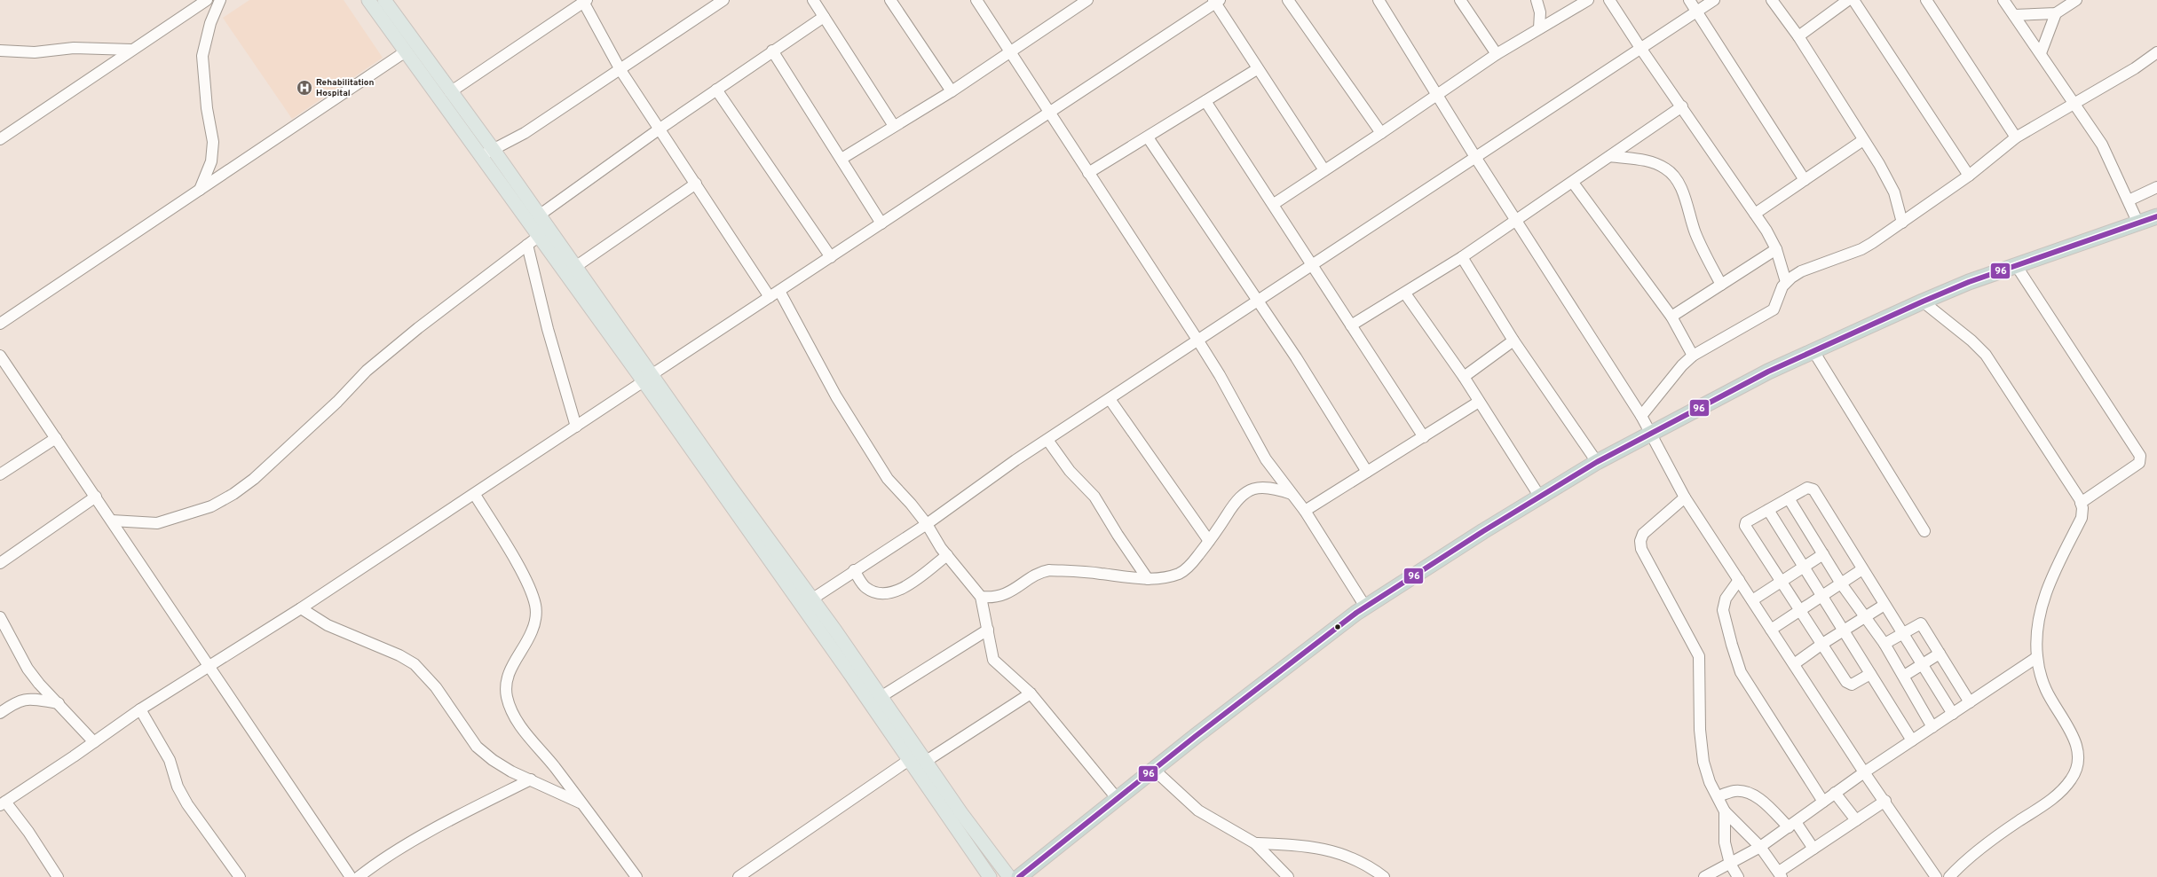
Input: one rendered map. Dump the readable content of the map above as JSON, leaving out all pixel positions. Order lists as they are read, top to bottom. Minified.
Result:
{"places":{"hospital":["Rehabilitation Hospital"]},"lines":["transit line 96"]}
